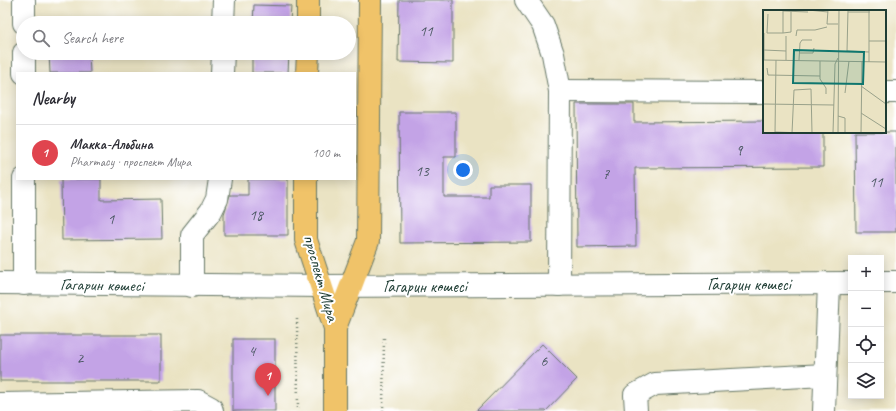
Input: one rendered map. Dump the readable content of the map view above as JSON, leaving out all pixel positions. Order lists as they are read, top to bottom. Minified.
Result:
{"streets":{"main road":["проспект Мира"],"street":["Гагарин көшесі"]},"crossings":[["проспект Мира","Гагарин көшесі"]],"house_numbers":["11","9","13","7","11","18","1","4","2","6"],"page":{"search":"Search here","heading":"Nearby","list":[{"mark":"1","name":"Макка-Альбина","note":"Pharmacy · проспект Мира","value":"100 m"}],"map_buttons":["+","−"],"pins":"1"}}
